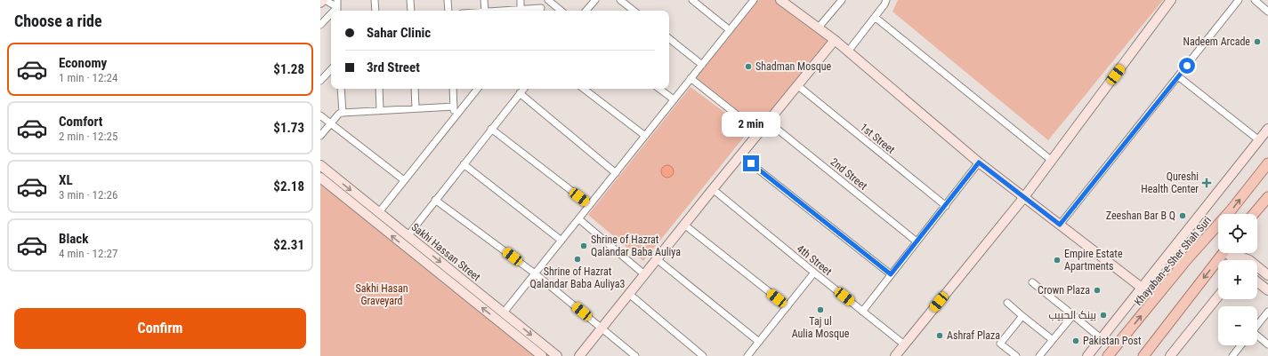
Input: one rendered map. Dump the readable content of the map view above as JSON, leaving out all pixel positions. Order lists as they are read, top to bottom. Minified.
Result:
{"streets":{"main road":["Khayaban-e-Sher Shah Suri"],"street":["1st Street","2nd Street","Sakhi Hassan Street","4th Street"]},"parks":["Sakhi Hasan Graveyard"],"places":{"other":["Nadeem Arcade","Shadman Mosque","Zeeshan Bar B Q","Shrine of Hazrat Qalandar Baba Auliya","Shrine of Hazrat Qalandar Baba Auliya3","Empire Estate Apartments","Crown Plaza","Taj ul Aulia Mosque","بينک الحبيب","Ashraf Plaza","Pakistan Post"],"health":["Qureshi Health Center"]},"page":{"heading":"Choose a ride","banner":["Sahar Clinic","3rd Street"],"list":[{"name":"Economy","note":"1 min · 12:24","value":"$1.28"},{"name":"Comfort","note":"2 min · 12:25","value":"$1.73"},{"name":"XL","note":"3 min · 12:26","value":"$2.18"},{"name":"Black","note":"4 min · 12:27","value":"$2.31"}],"bubble":"2 min","map_buttons":["+","−"],"buttons":"Confirm"}}
